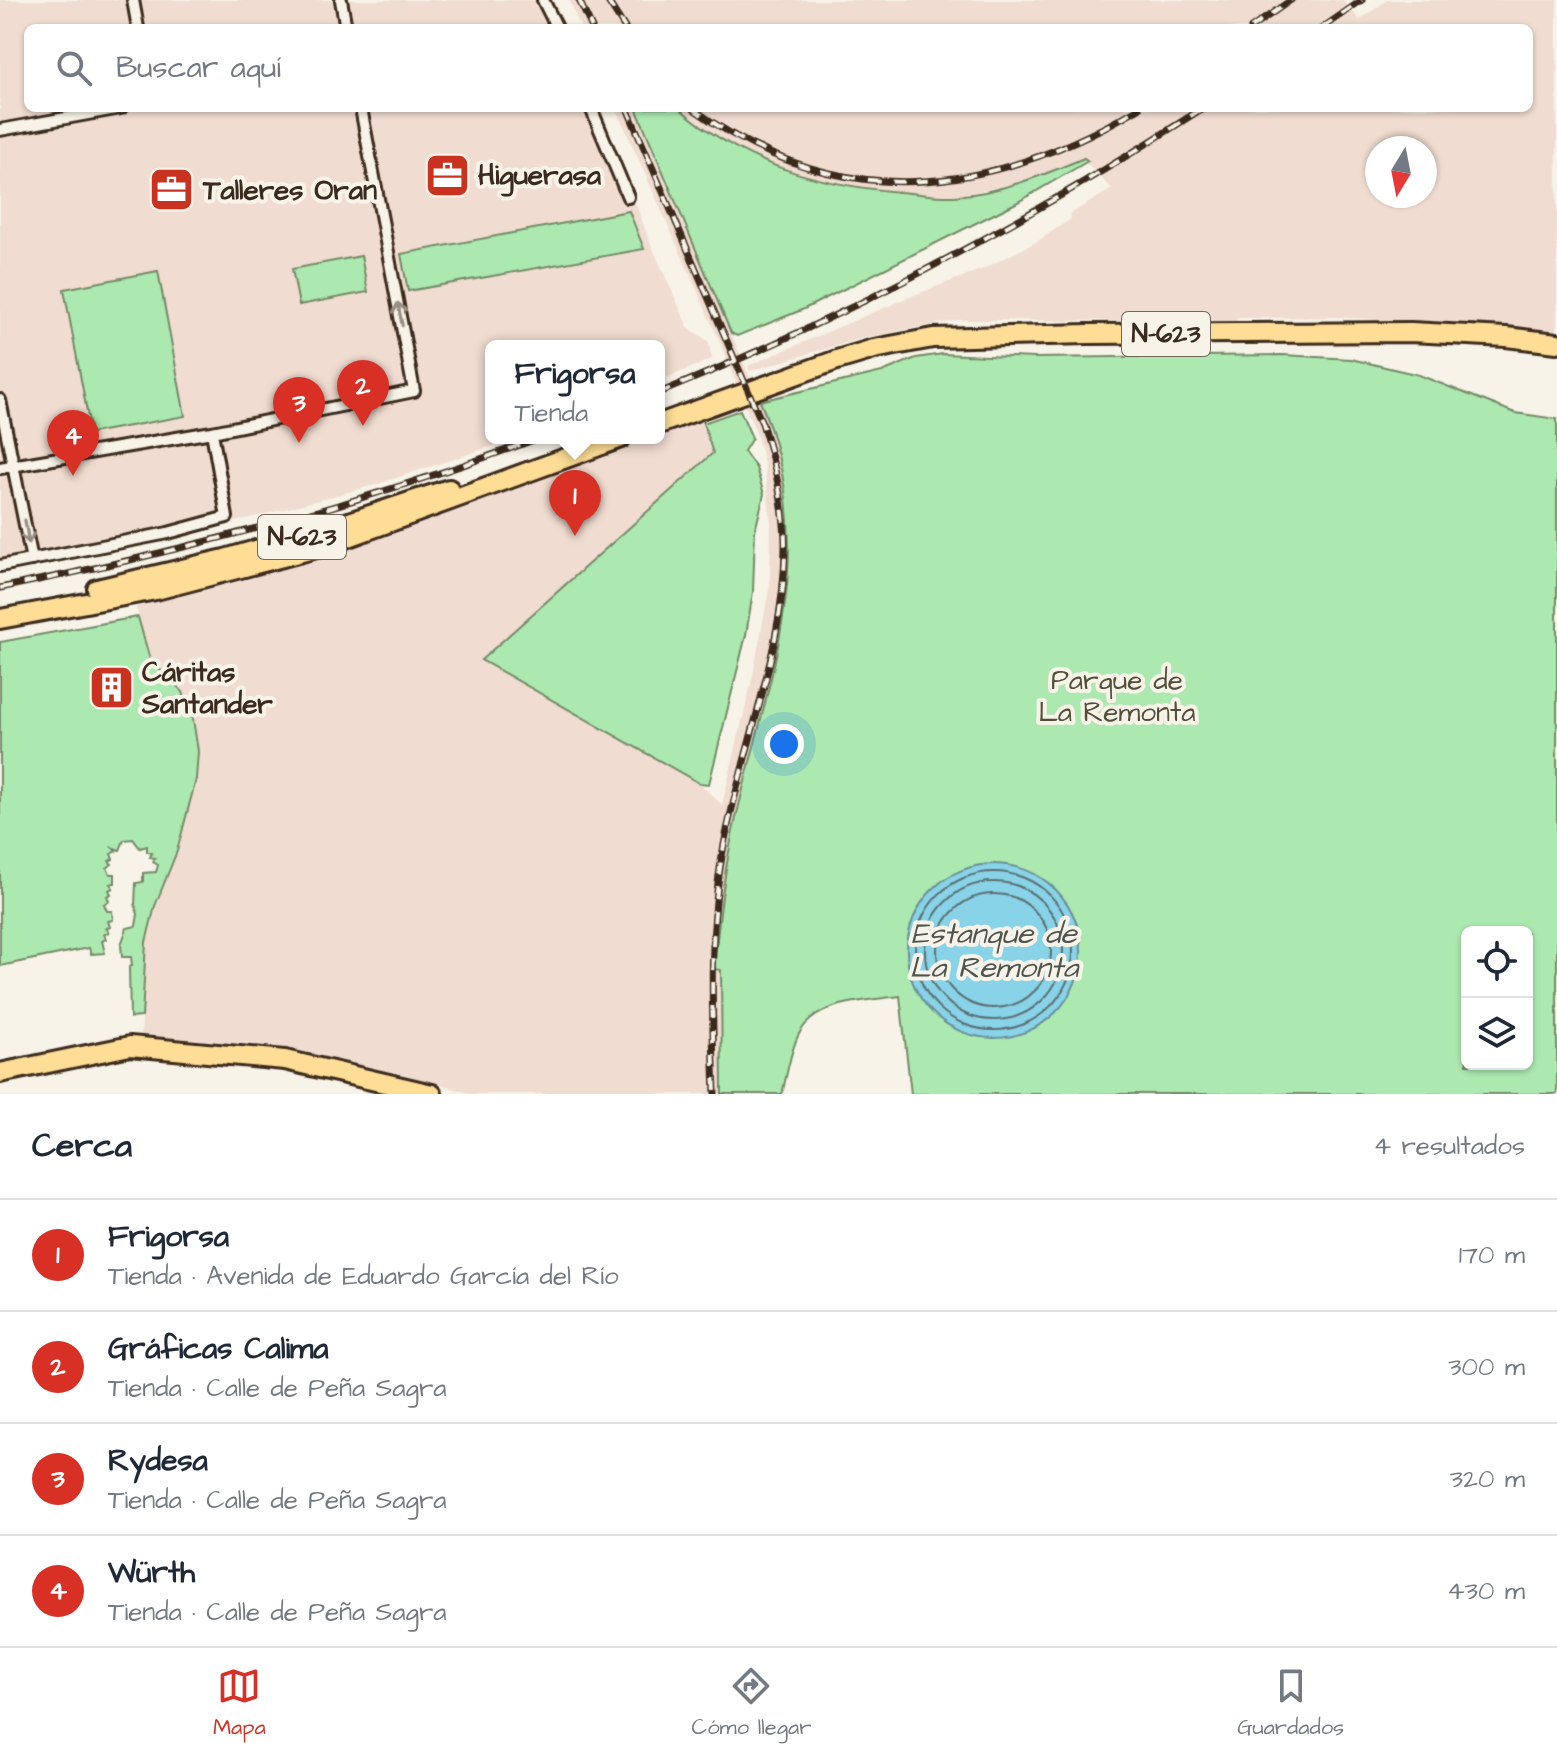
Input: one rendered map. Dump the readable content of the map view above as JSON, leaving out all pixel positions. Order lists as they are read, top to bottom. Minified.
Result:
{"streets":{"highway":["N-623"]},"water":["Estanque de La Remonta"],"parks":["Parque de La Remonta"],"places":{"office":["Higuerasa","Talleres Oran"],"building":["Cáritas Santander"]},"north":"bottom","page":{"search":"Buscar aquí","popup":["Frigorsa","Tienda"],"pins":["2","3","4","1"],"heading":["Cerca","4 resultados"],"list":[{"mark":"1","name":"Frigorsa","note":"Tienda · Avenida de Eduardo García del Río","value":"170 m"},{"mark":"2","name":"Gráficas Calima","note":"Tienda · Calle de Peña Sagra","value":"300 m"},{"mark":"3","name":"Rydesa","note":"Tienda · Calle de Peña Sagra","value":"320 m"},{"mark":"4","name":"Würth","note":"Tienda · Calle de Peña Sagra","value":"430 m"}],"nav":["Mapa","Cómo llegar","Guardados"]}}
